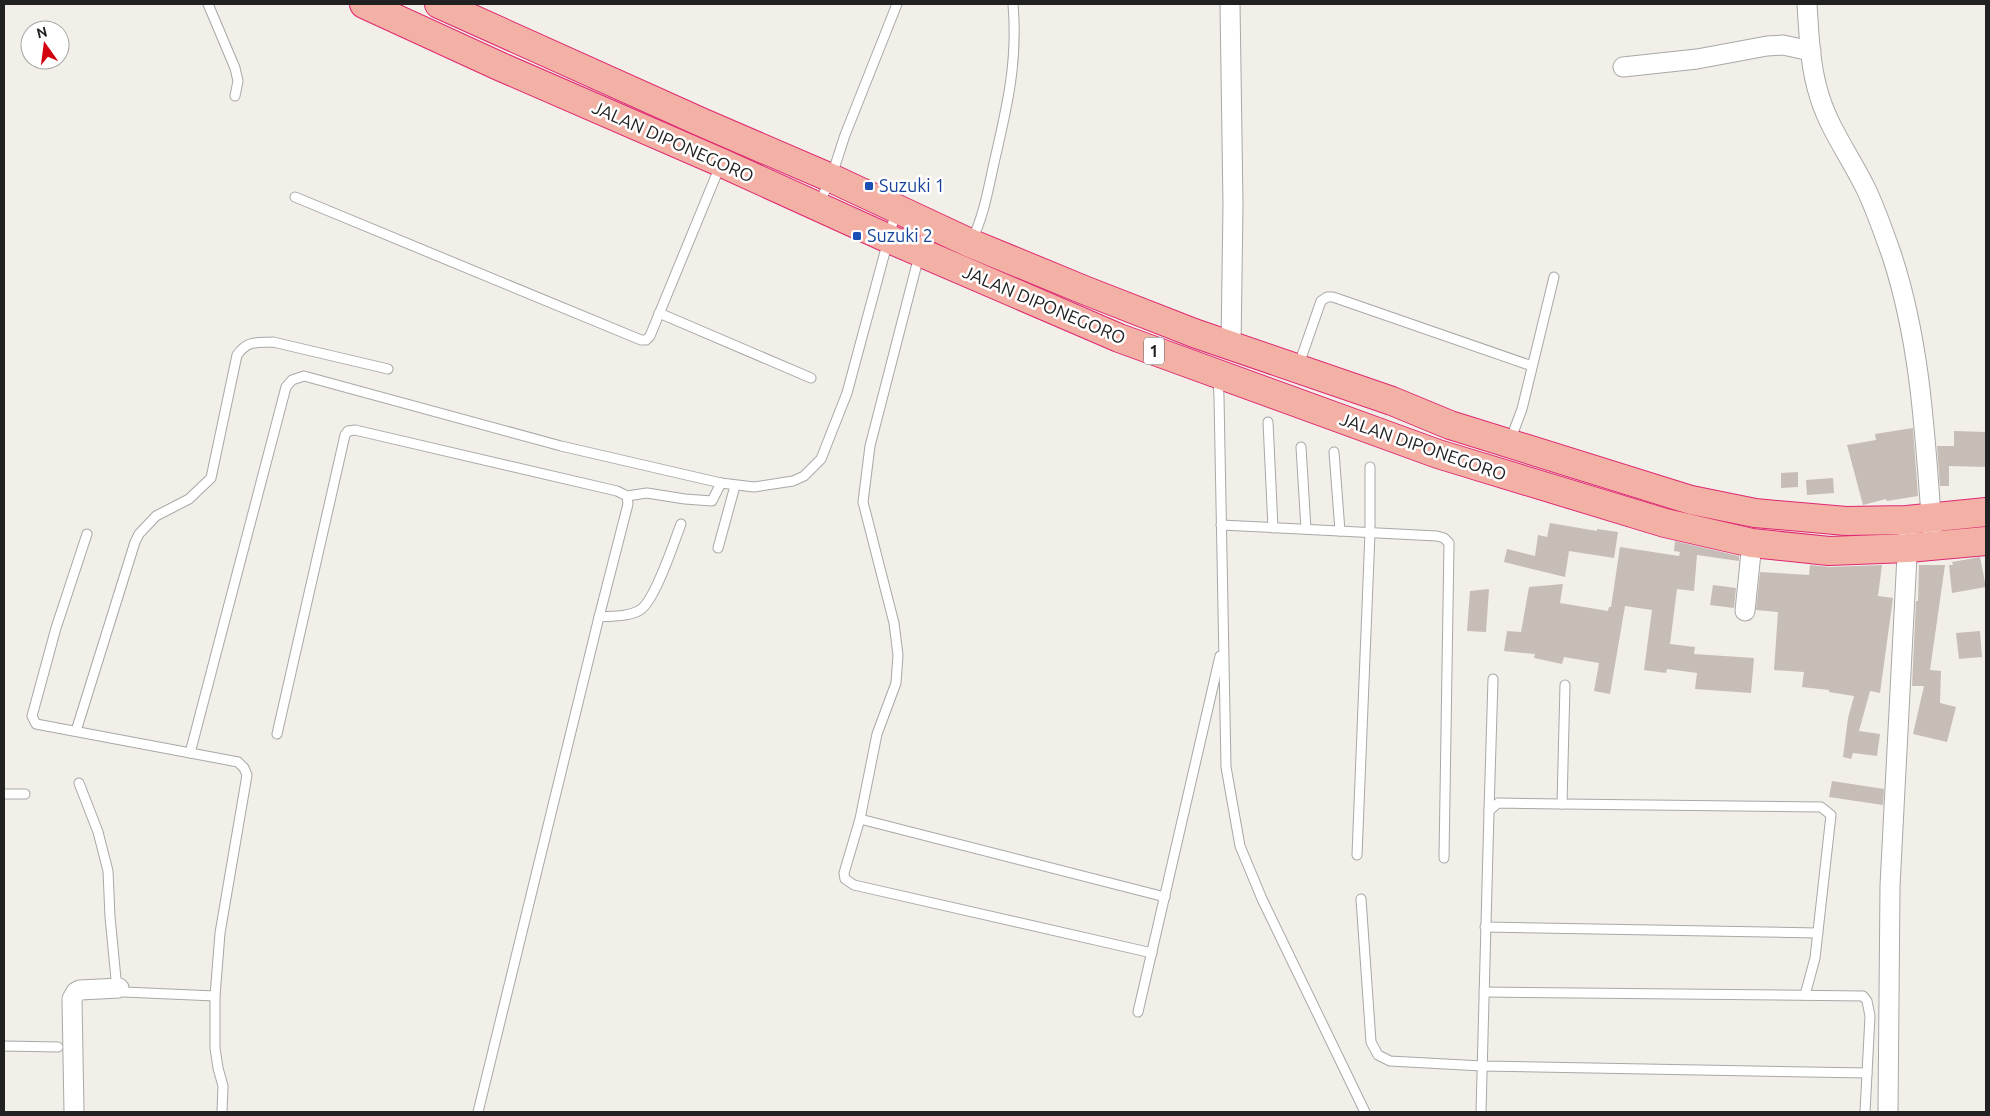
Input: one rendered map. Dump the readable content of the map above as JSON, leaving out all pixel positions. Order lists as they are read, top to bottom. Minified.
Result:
{"streets":{"highway":["JALAN DIPONEGORO","1"]},"places":{"transit":["Suzuki 1","Suzuki 2"]},"north":"top"}
